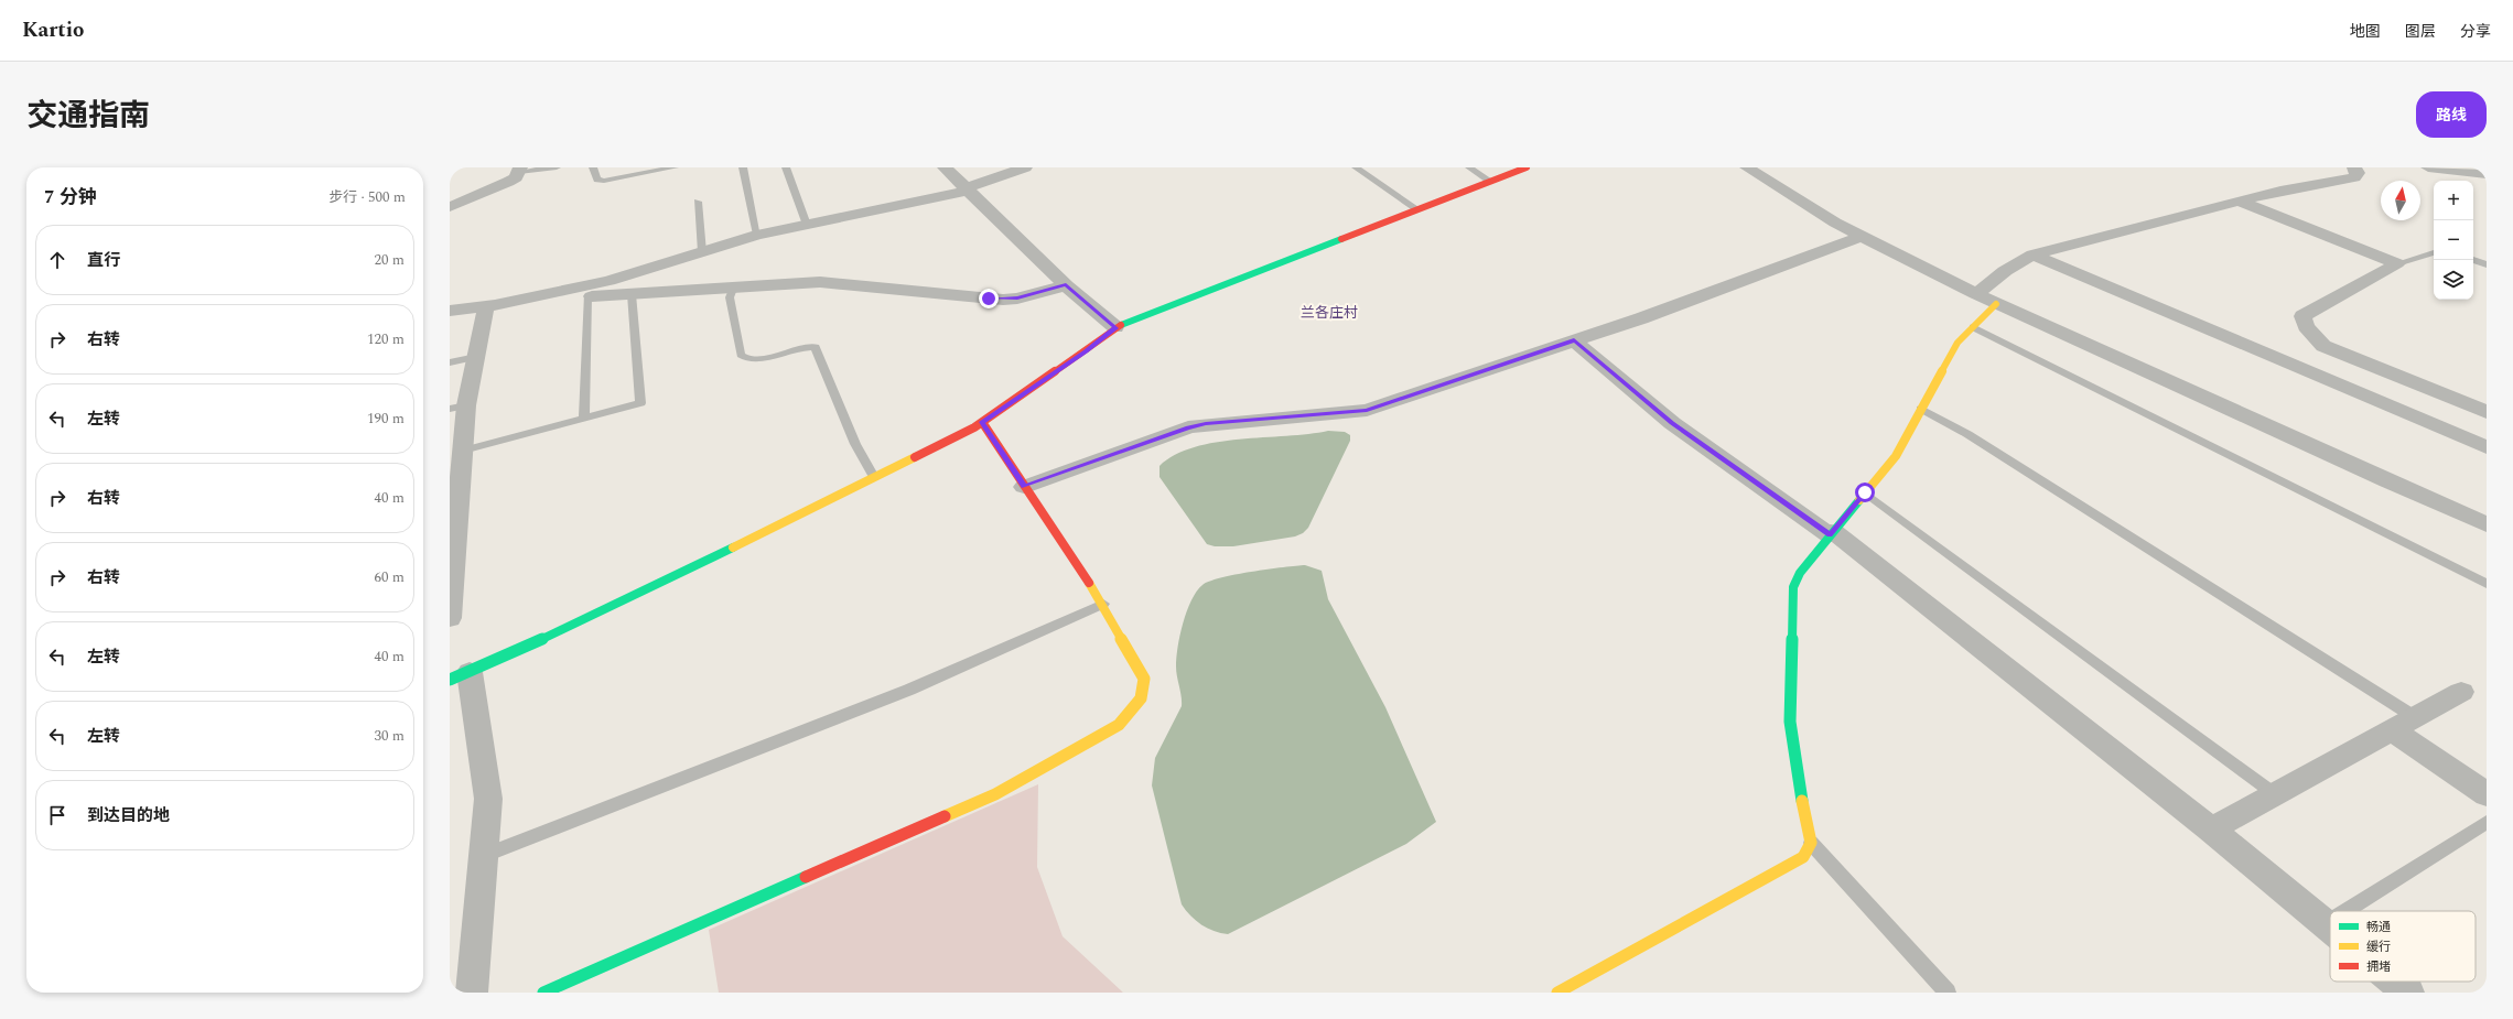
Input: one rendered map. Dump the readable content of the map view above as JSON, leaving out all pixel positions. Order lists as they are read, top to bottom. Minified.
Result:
{"districts":["兰各庄村"],"legend":["畅通","缓行","拥堵"],"north":"top","page":{"header":"Kartio","nav":["地图","图层","分享"],"title":"交通指南","buttons":"路线","heading":["7 分钟","步行 · 500 m"],"map_buttons":["+","−"],"list":[["直行","20 m"],["右转","120 m"],["左转","190 m"],["右转","40 m"],["右转","60 m"],["左转","40 m"],["左转","30 m"],"到达目的地"]}}
